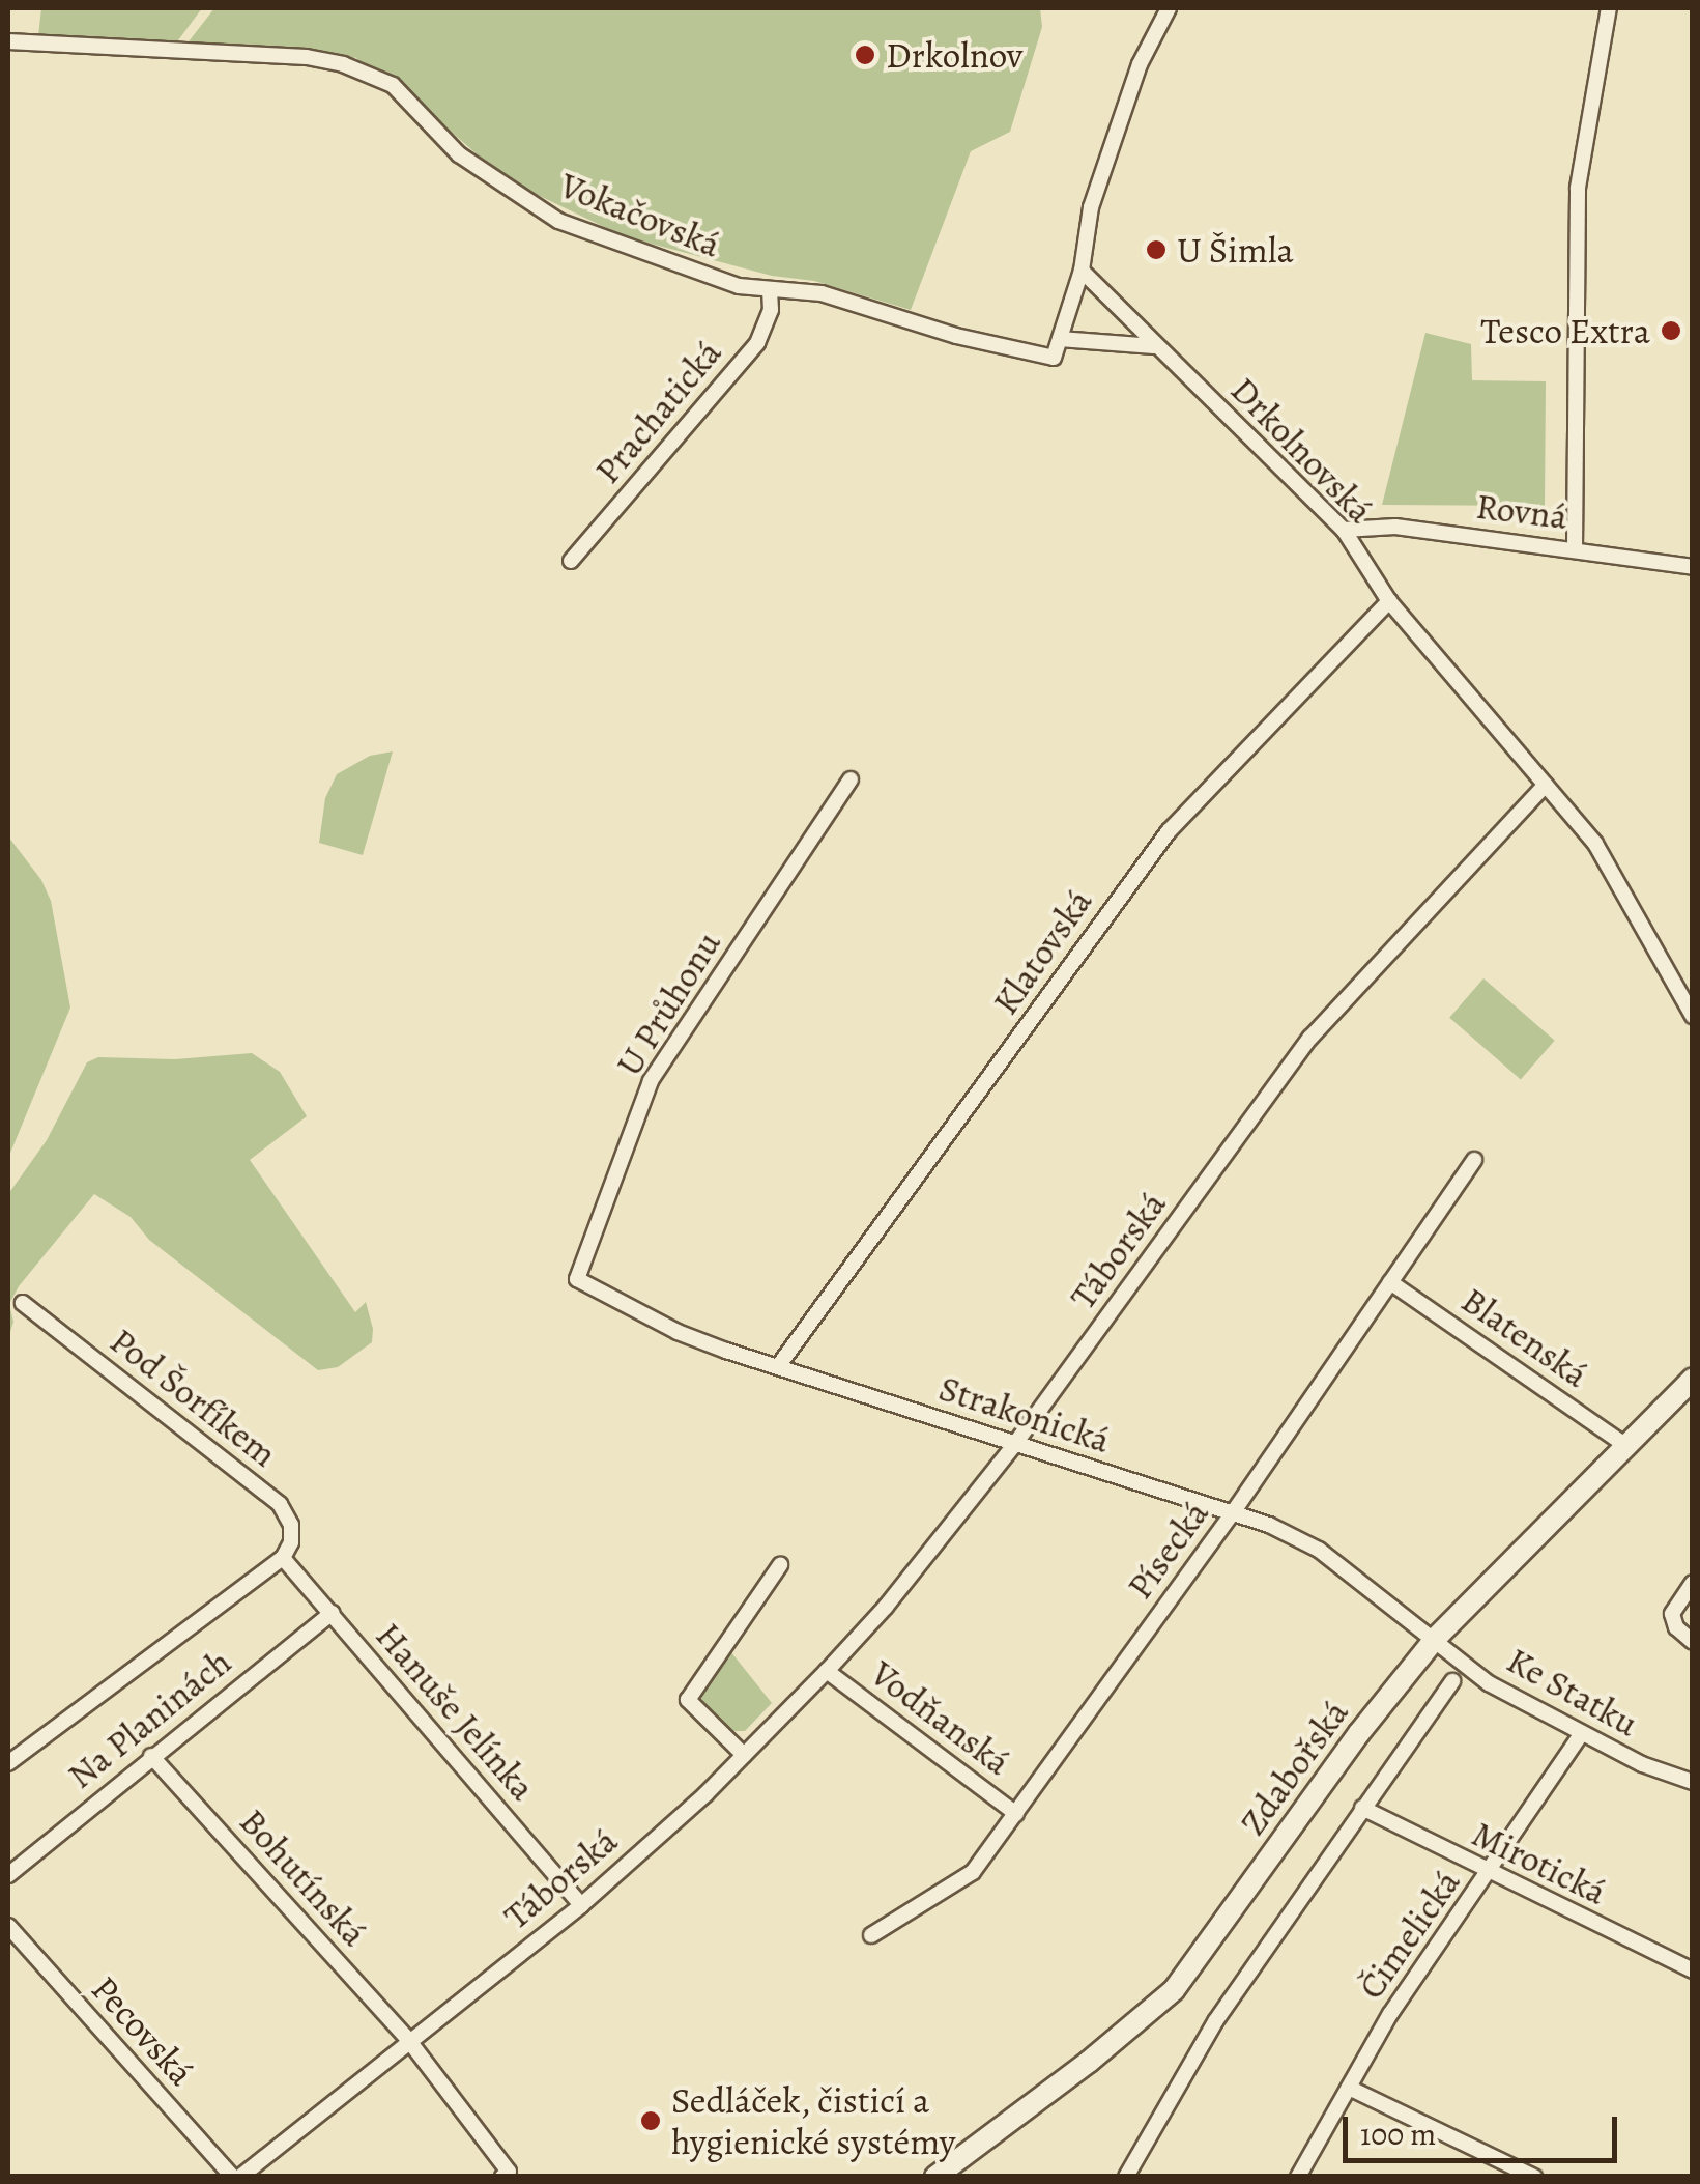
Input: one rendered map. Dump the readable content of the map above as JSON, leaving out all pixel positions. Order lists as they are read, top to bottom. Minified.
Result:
{"streets":{"street":["Vokačovská","Prachatická","Drkolnovská","Rovná","Klatovská","U Průhonu","Táborská","Blatenská","Pod Šorfíkem","Strakonická","Písecká","Ke Statku","Hanuše Jelínka","Vodňanská","Na Planinách","Zdabořská","Mirotická","Bohutínská","Čimelická","Pecovská"]},"crossings":[["Vokačovská","Prachatická"],["Drkolnovská","Rovná"],["Drkolnovská","Klatovská"],["Drkolnovská","Táborská"],["Klatovská","Strakonická"],["U Průhonu","Strakonická"],["Táborská","Strakonická"],["Táborská","Hanuše Jelínka"],["Táborská","Vodňanská"],["Táborská","Bohutínská"],["Blatenská","Písecká"],["Blatenská","Zdabořská"],["Pod Šorfíkem","Hanuše Jelínka"],["Strakonická","Písecká"],["Strakonická","Ke Statku"],["Strakonická","Zdabořská"],["Písecká","Vodňanská"],["Ke Statku","Zdabořská"],["Ke Statku","Čimelická"],["Hanuše Jelínka","Na Planinách"],["Na Planinách","Bohutínská"],["Mirotická","Čimelická"]],"places":["Drkolnov","U Šimla","Tesco Extra","Sedláček, čisticí a hygienické systémy"],"scale_bar":"100 m"}
